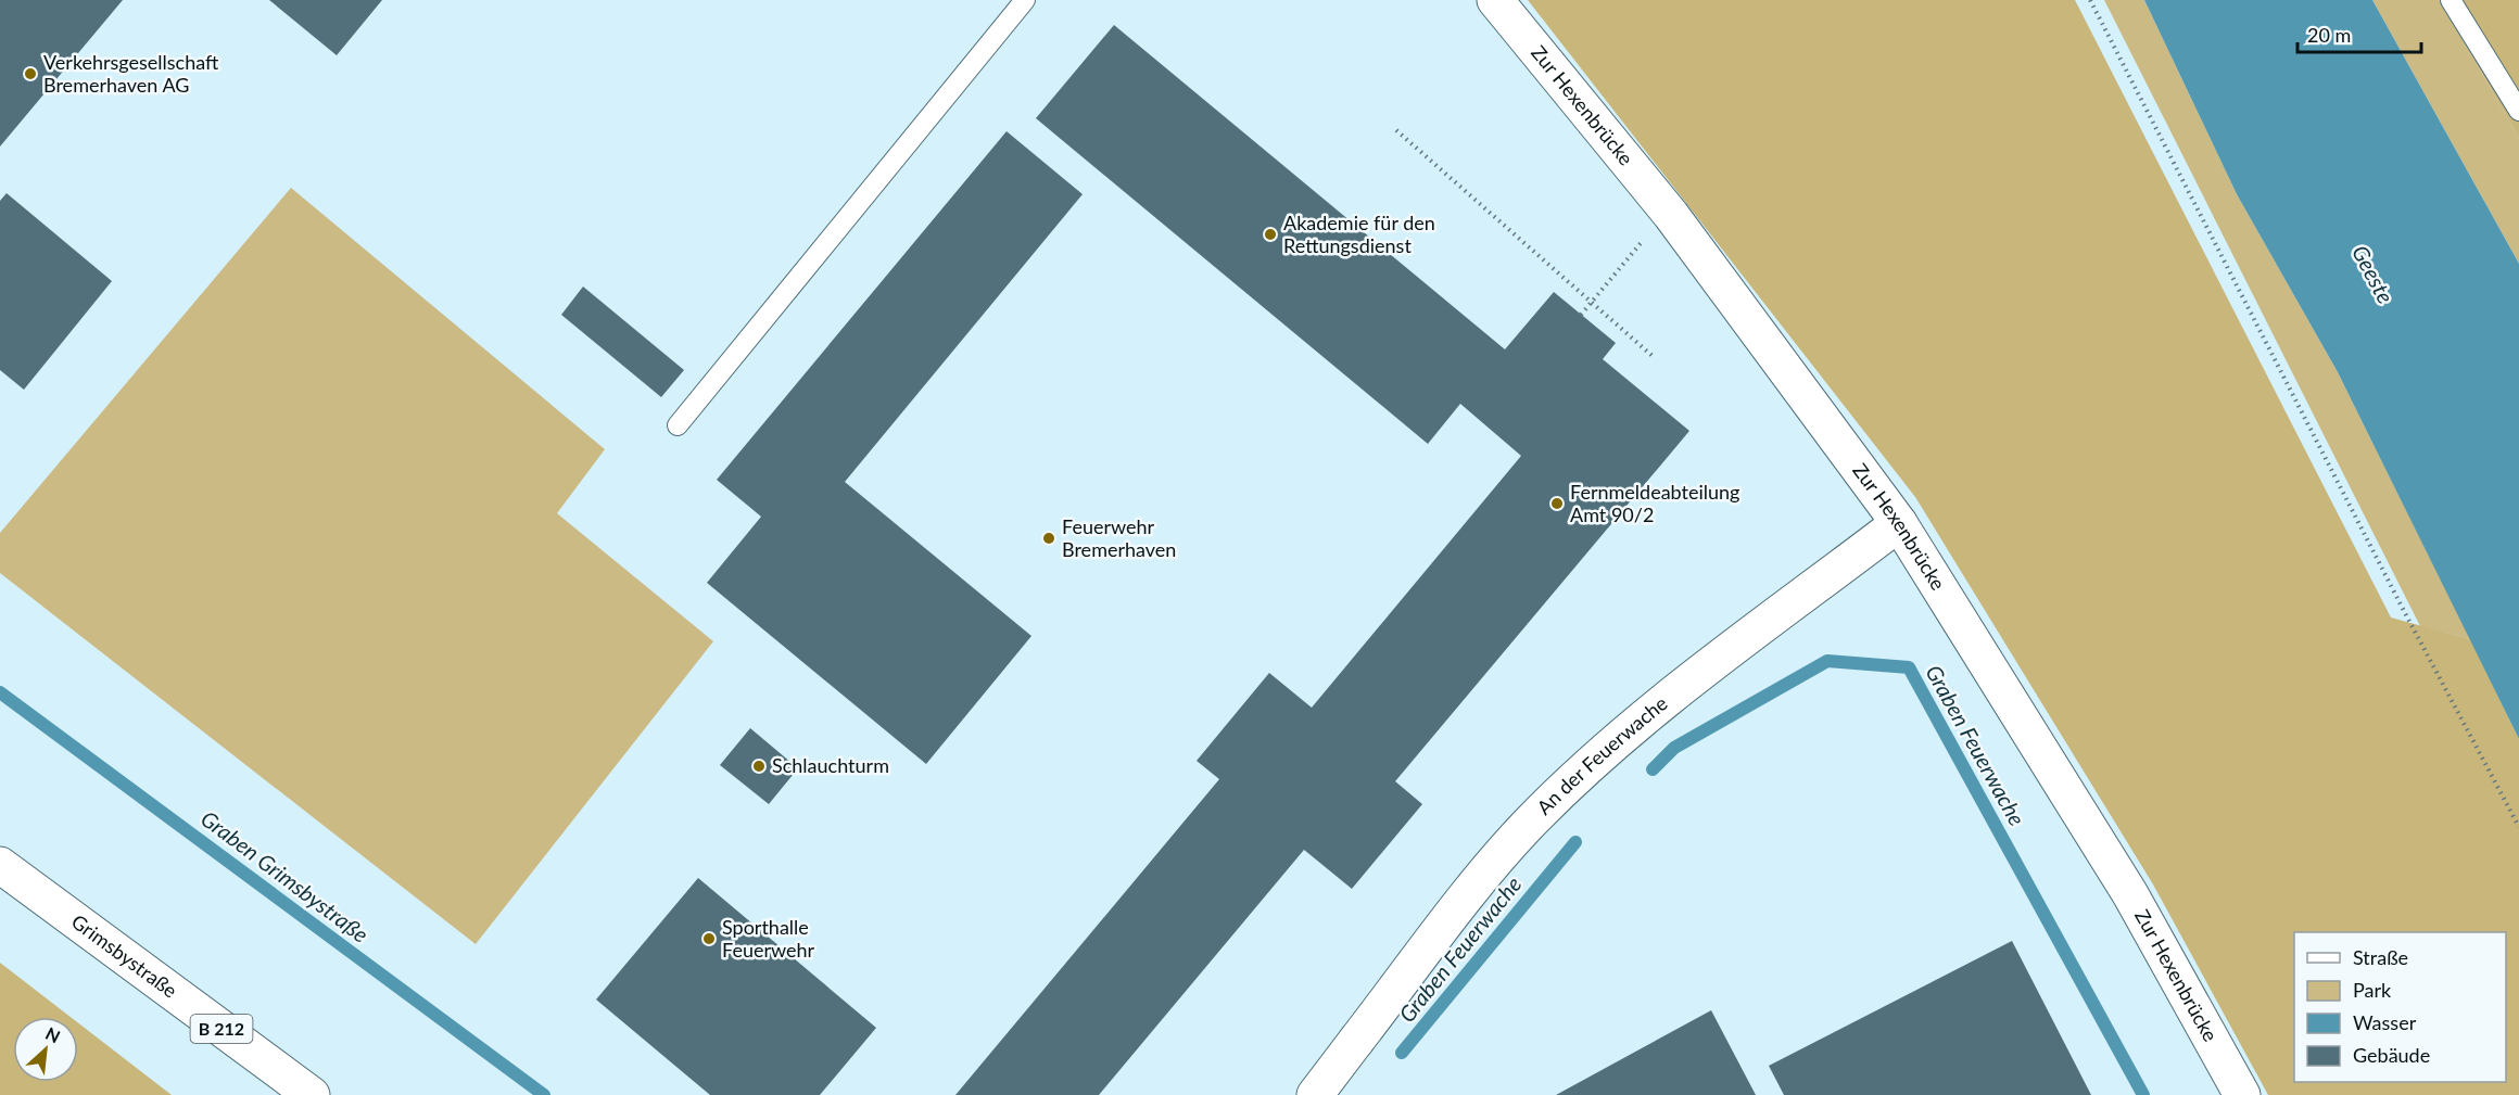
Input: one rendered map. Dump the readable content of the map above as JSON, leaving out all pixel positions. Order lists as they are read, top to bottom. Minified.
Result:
{"streets":{"main road":["Zur Hexenbrücke","An der Feuerwache","Grimsbystraße","B 212"]},"crossings":[["Zur Hexenbrücke","An der Feuerwache"]],"water":["Geeste","Graben Feuerwache","Graben Grimsbystraße"],"places":["Verkehrsgesellschaft Bremerhaven AG","Akademie für den Rettungsdienst","Fernmeldeabteilung Amt 90/2","Feuerwehr Bremerhaven","Schlauchturm","Sporthalle Feuerwehr"],"legend":["Straße","Park","Wasser","Gebäude"],"scale_bar":"20 m","north":"top right"}
